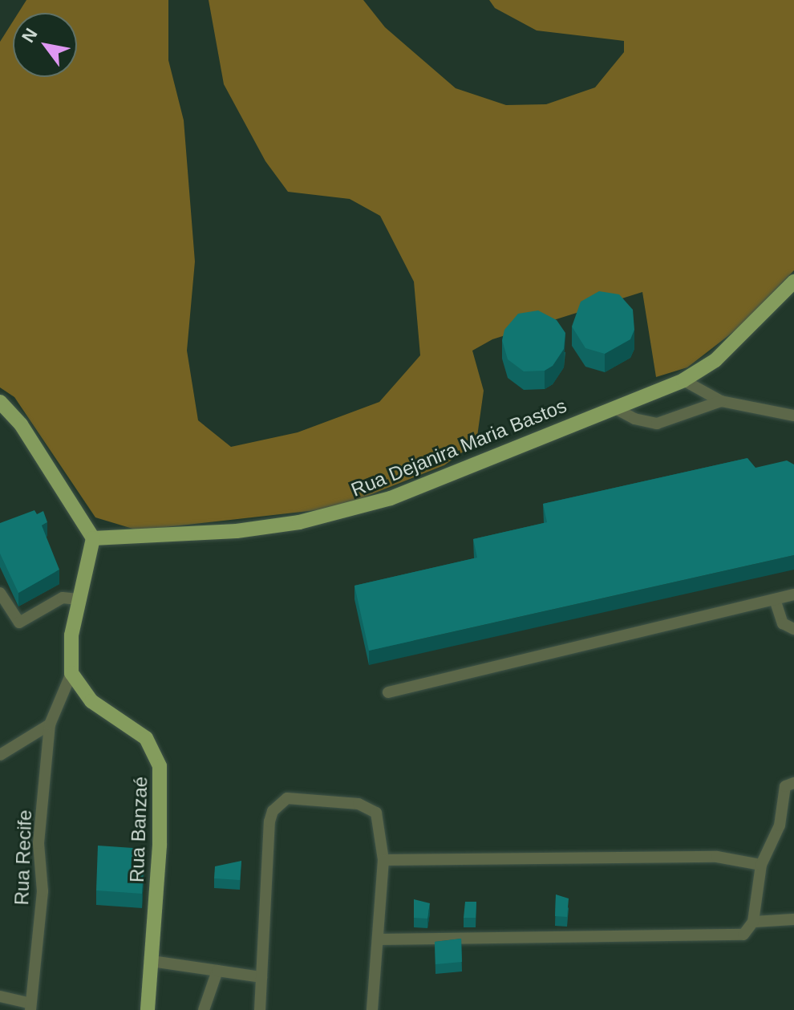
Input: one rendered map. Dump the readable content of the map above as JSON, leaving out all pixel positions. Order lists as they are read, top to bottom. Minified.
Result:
{"streets":{"main road":["Rua Dejanira Maria Bastos","Rua Banzaé"],"street":["Rua Recife"]},"crossings":[["Rua Banzaé","Rua Recife"]],"north":"top left"}
